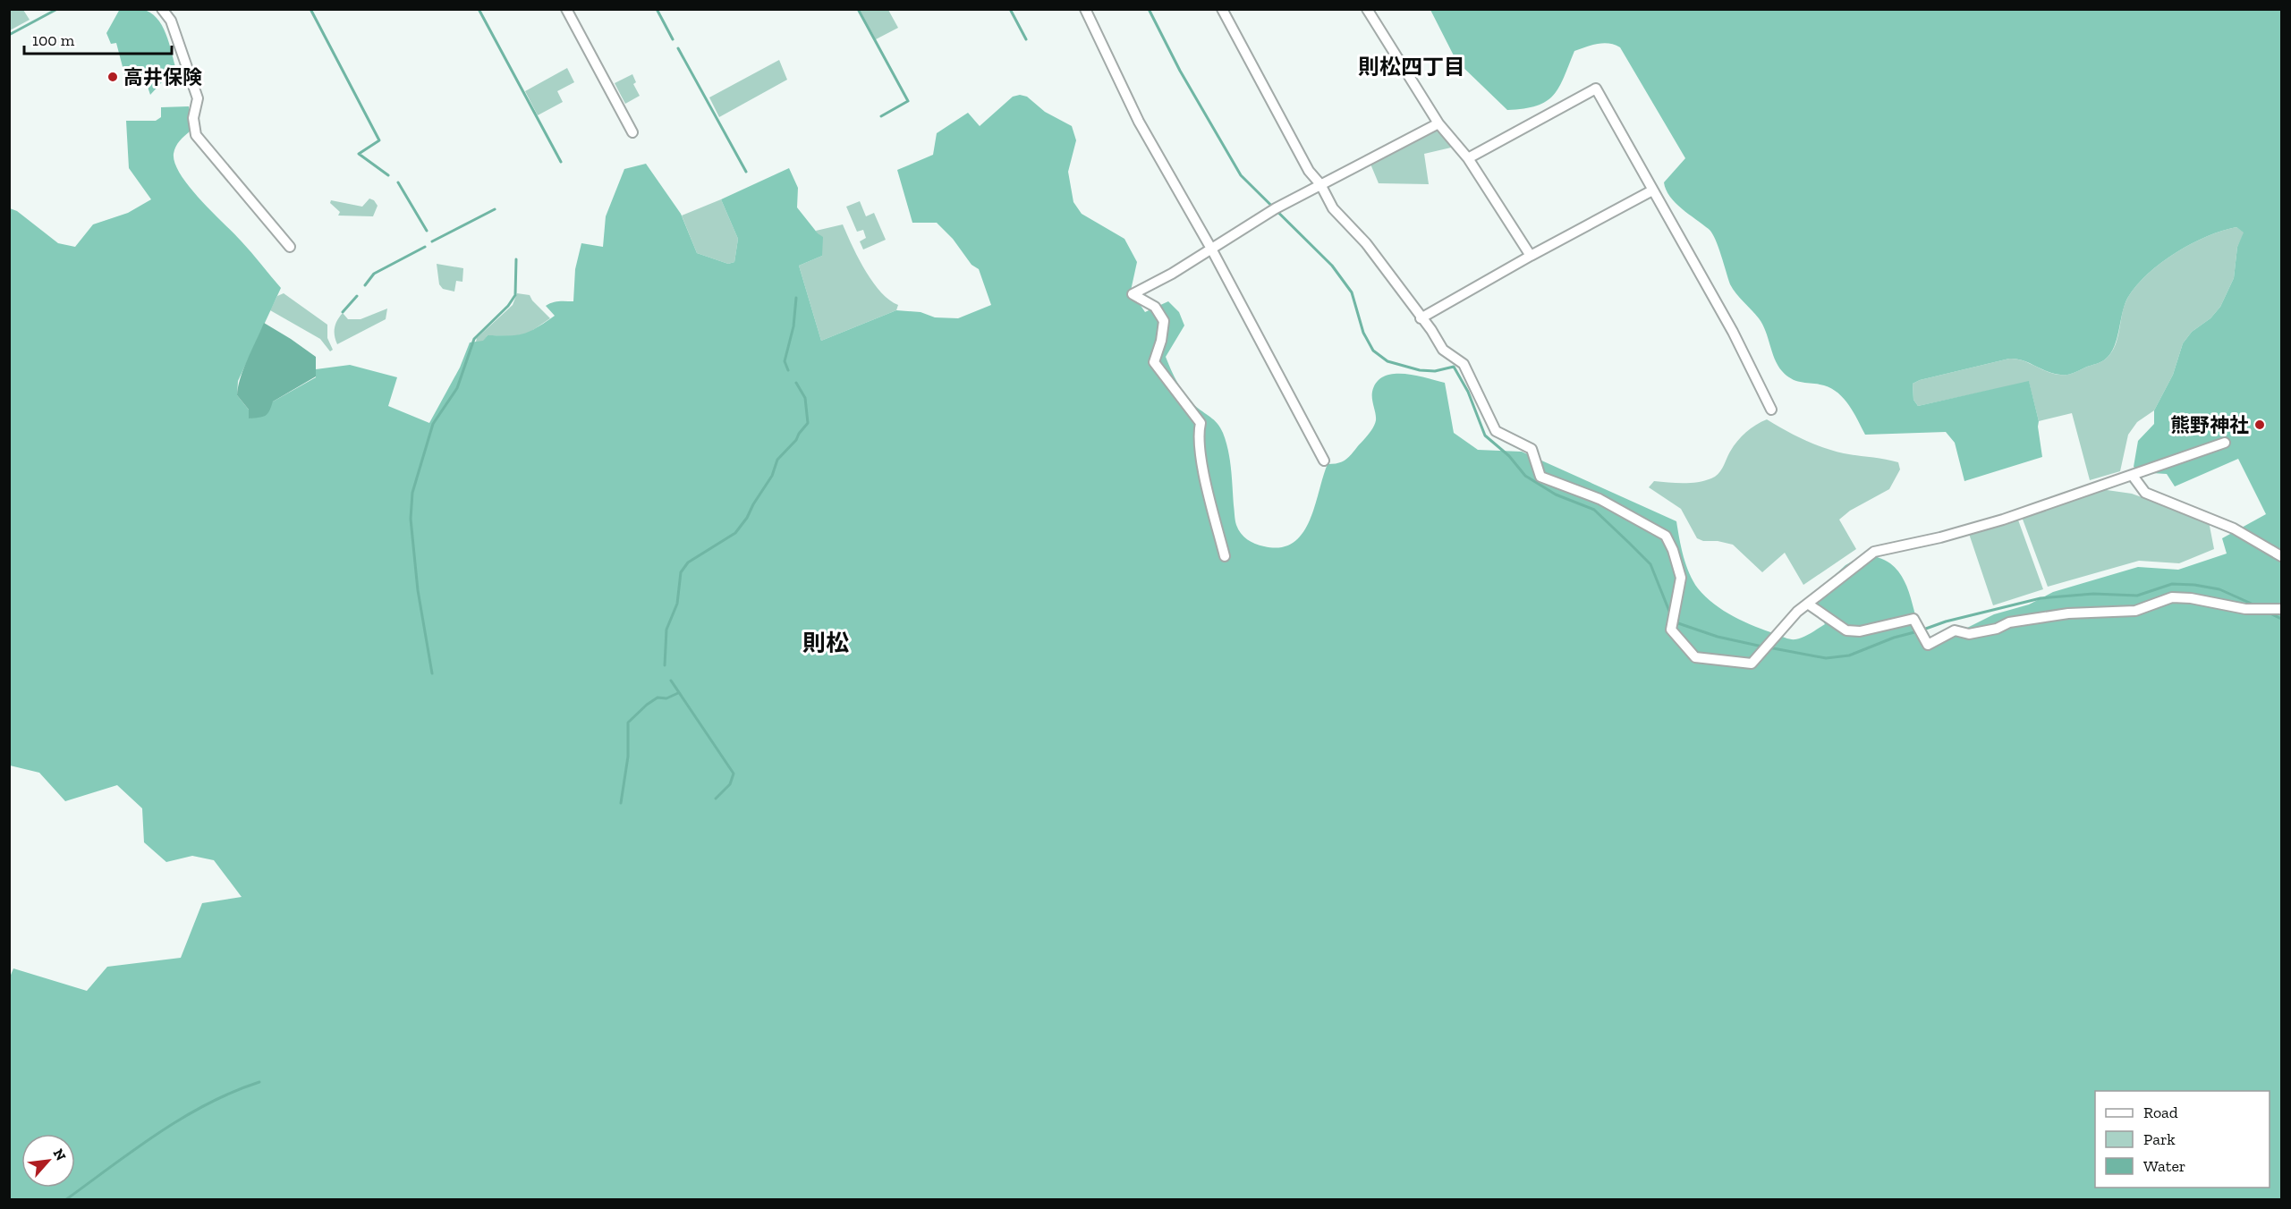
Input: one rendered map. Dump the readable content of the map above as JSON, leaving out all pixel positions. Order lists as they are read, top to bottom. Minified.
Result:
{"districts":["則松四丁目","則松"],"places":["高井保険","熊野神社"],"legend":["Road","Park","Water"],"scale_bar":"100 m","north":"top right"}
